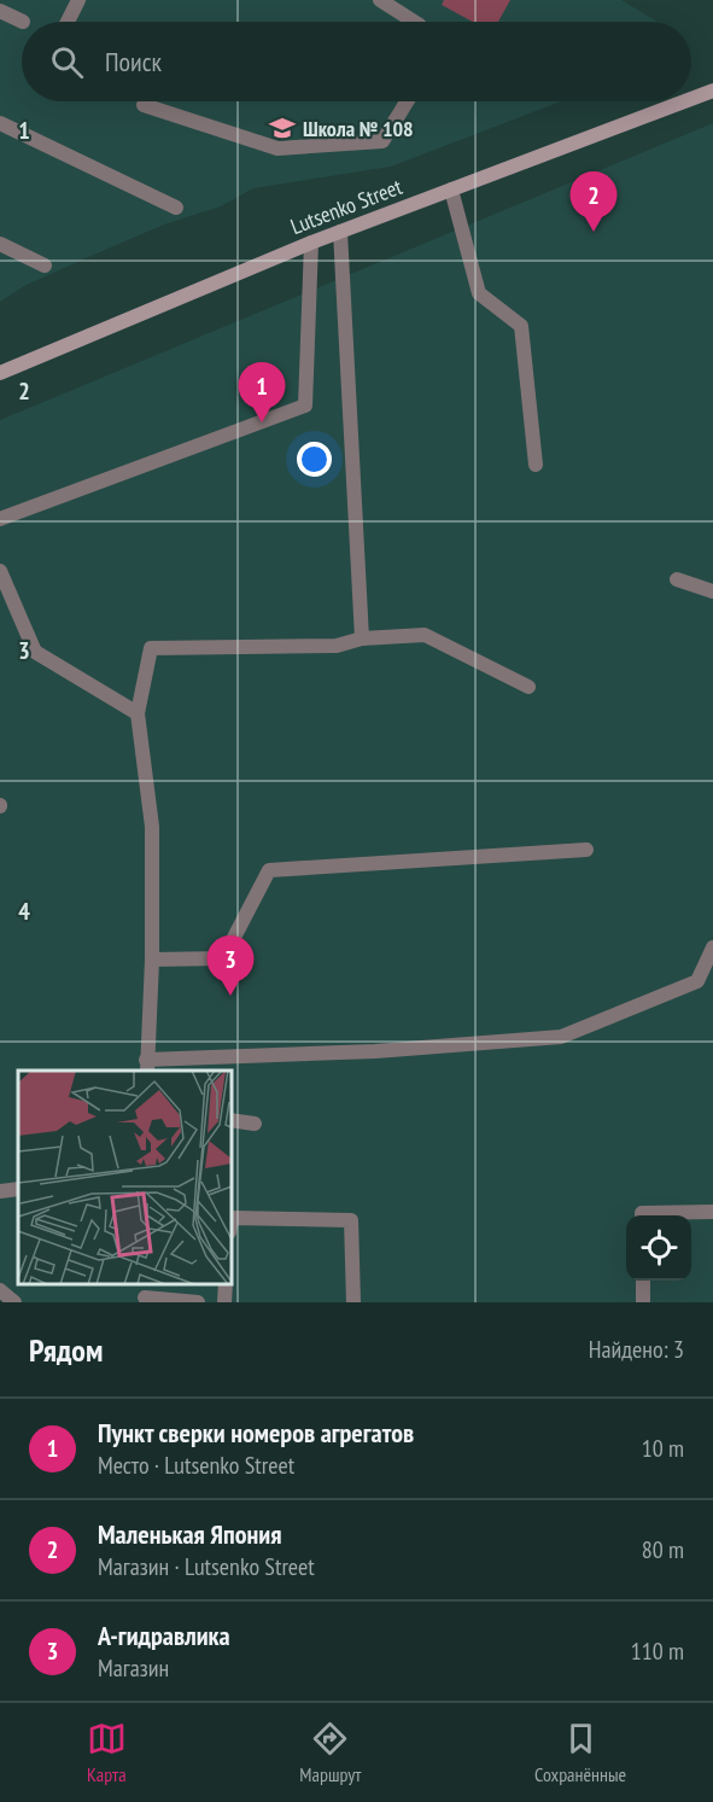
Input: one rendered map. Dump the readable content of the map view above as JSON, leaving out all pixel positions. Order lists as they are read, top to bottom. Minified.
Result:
{"streets":{"street":["Lutsenko Street"]},"places":{"school or university":["Школа № 108"]},"page":{"search":"Поиск","pins":["2","1","3"],"heading":["Рядом","Найдено: 3"],"list":[{"mark":"1","name":"Пункт сверки номеров агрегатов","note":"Место · Lutsenko Street","value":"10 m"},{"mark":"2","name":"Маленькая Япония","note":"Магазин · Lutsenko Street","value":"80 m"},{"mark":"3","name":"А-гидравлика","note":"Магазин","value":"110 m"}],"nav":["Карта","Маршрут","Сохранённые"]},"grid":{"rows":["1","2","3","4"]}}
